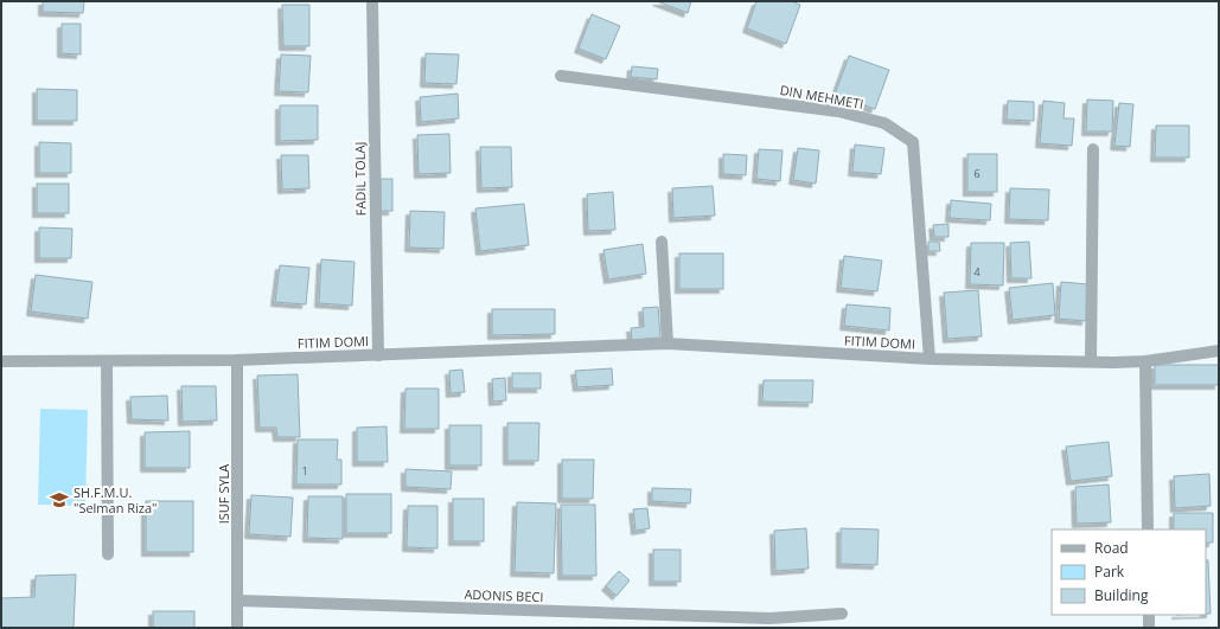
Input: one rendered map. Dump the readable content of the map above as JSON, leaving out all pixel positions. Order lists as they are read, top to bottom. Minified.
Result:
{"streets":{"street":["DIN MEHMETI","FADIL TOLAJ","FITIM DOMI","ISUF SYLA","ADONIS BECI"]},"crossings":[["DIN MEHMETI","FITIM DOMI"],["FADIL TOLAJ","FITIM DOMI"],["FITIM DOMI","ISUF SYLA"],["ISUF SYLA","ADONIS BECI"]],"places":{"school or university":["SH.F.M.U. \"Selman Riza\""]},"house_numbers":["6","4","1"],"legend":["Road","Park","Building"]}
